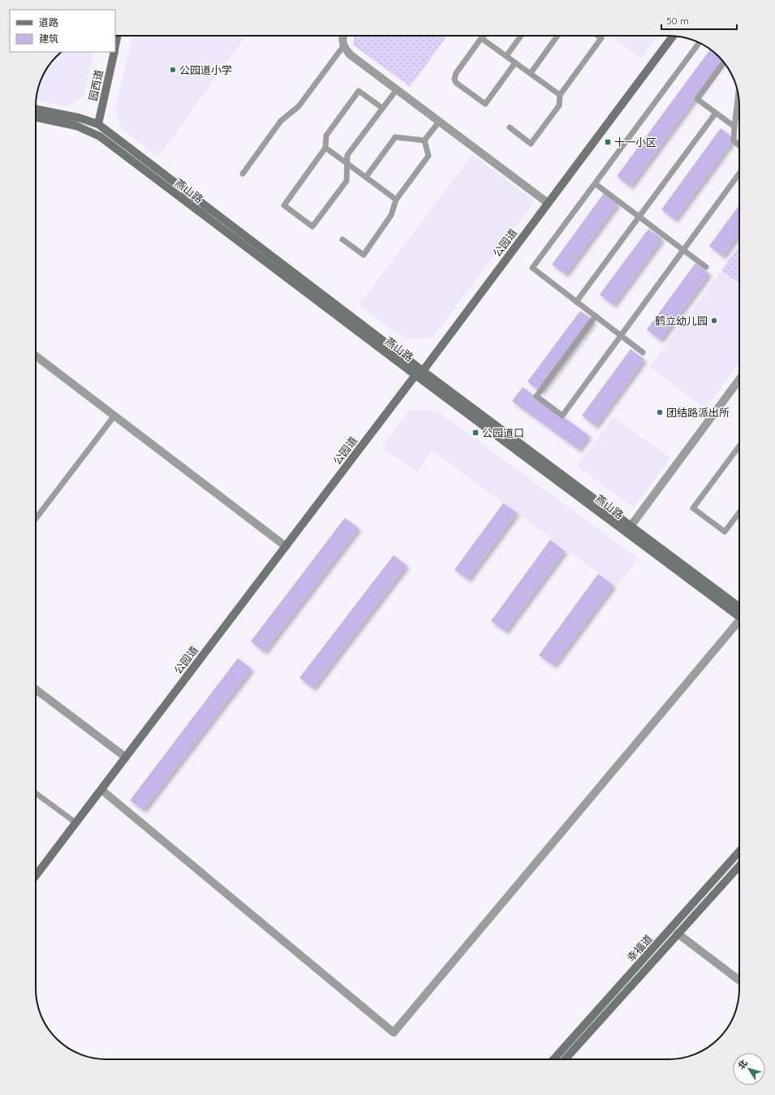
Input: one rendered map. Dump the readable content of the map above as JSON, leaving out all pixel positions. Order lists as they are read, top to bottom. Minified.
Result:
{"streets":{"main road":["园西道","燕山路","公园道","幸福道"]},"crossings":[["园西道","燕山路"],["燕山路","公园道"]],"places":{"other":["公园道小学","鹤立幼儿园","团结路派出所"],"transit":["十一小区","公园道口"]},"legend":["道路","建筑"],"scale_bar":"50 m","north":"top left"}
